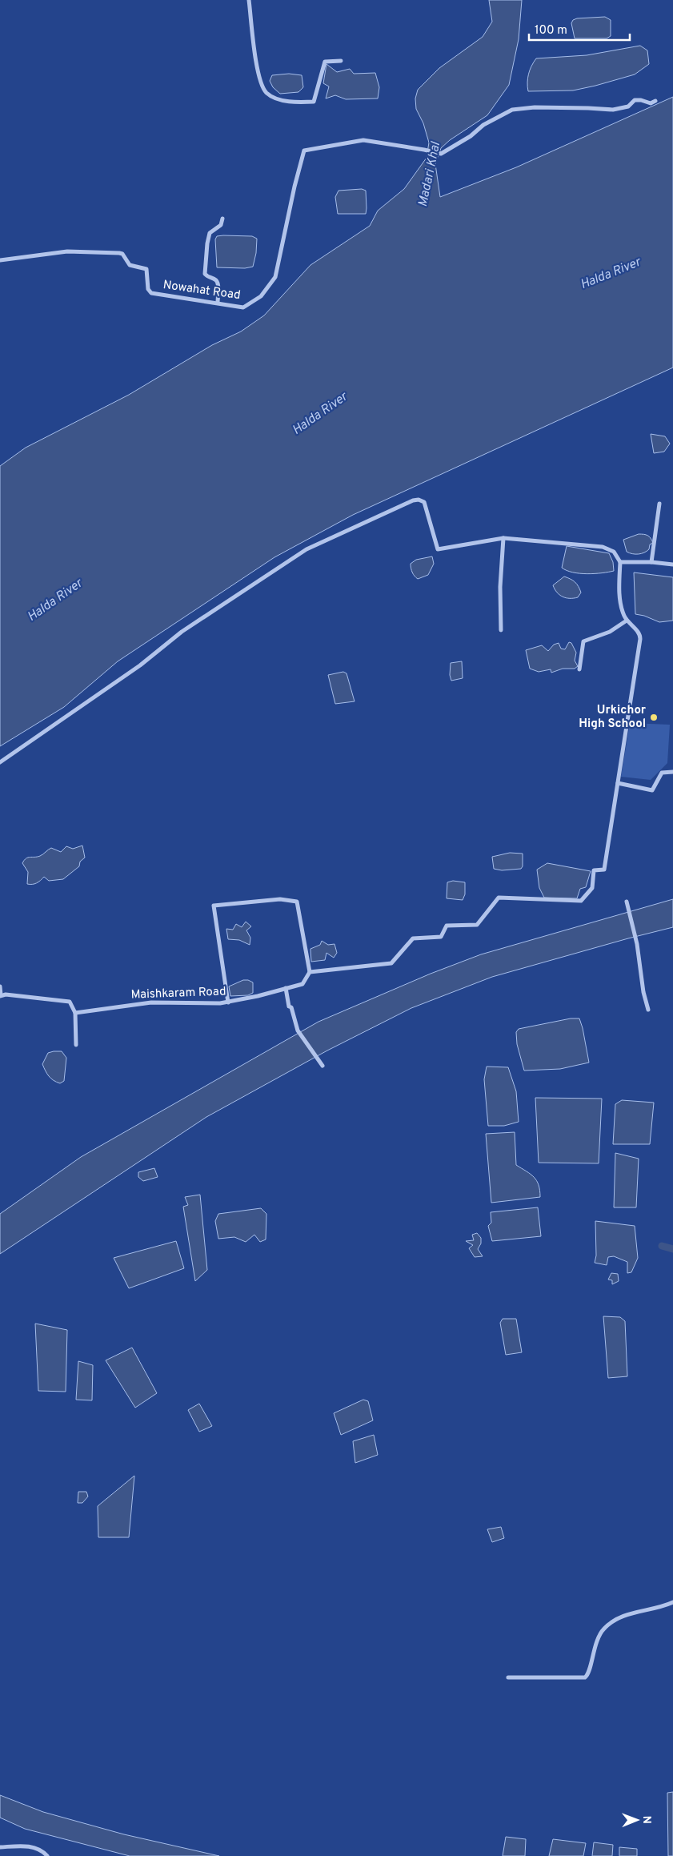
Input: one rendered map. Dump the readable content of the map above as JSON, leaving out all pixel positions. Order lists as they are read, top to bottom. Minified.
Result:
{"streets":{"street":["Nowahat Road","Maishkaram Road"]},"water":["Madari Khal","Halda River"],"places":["Urkichor High School"],"scale_bar":"100 m","north":"right"}
